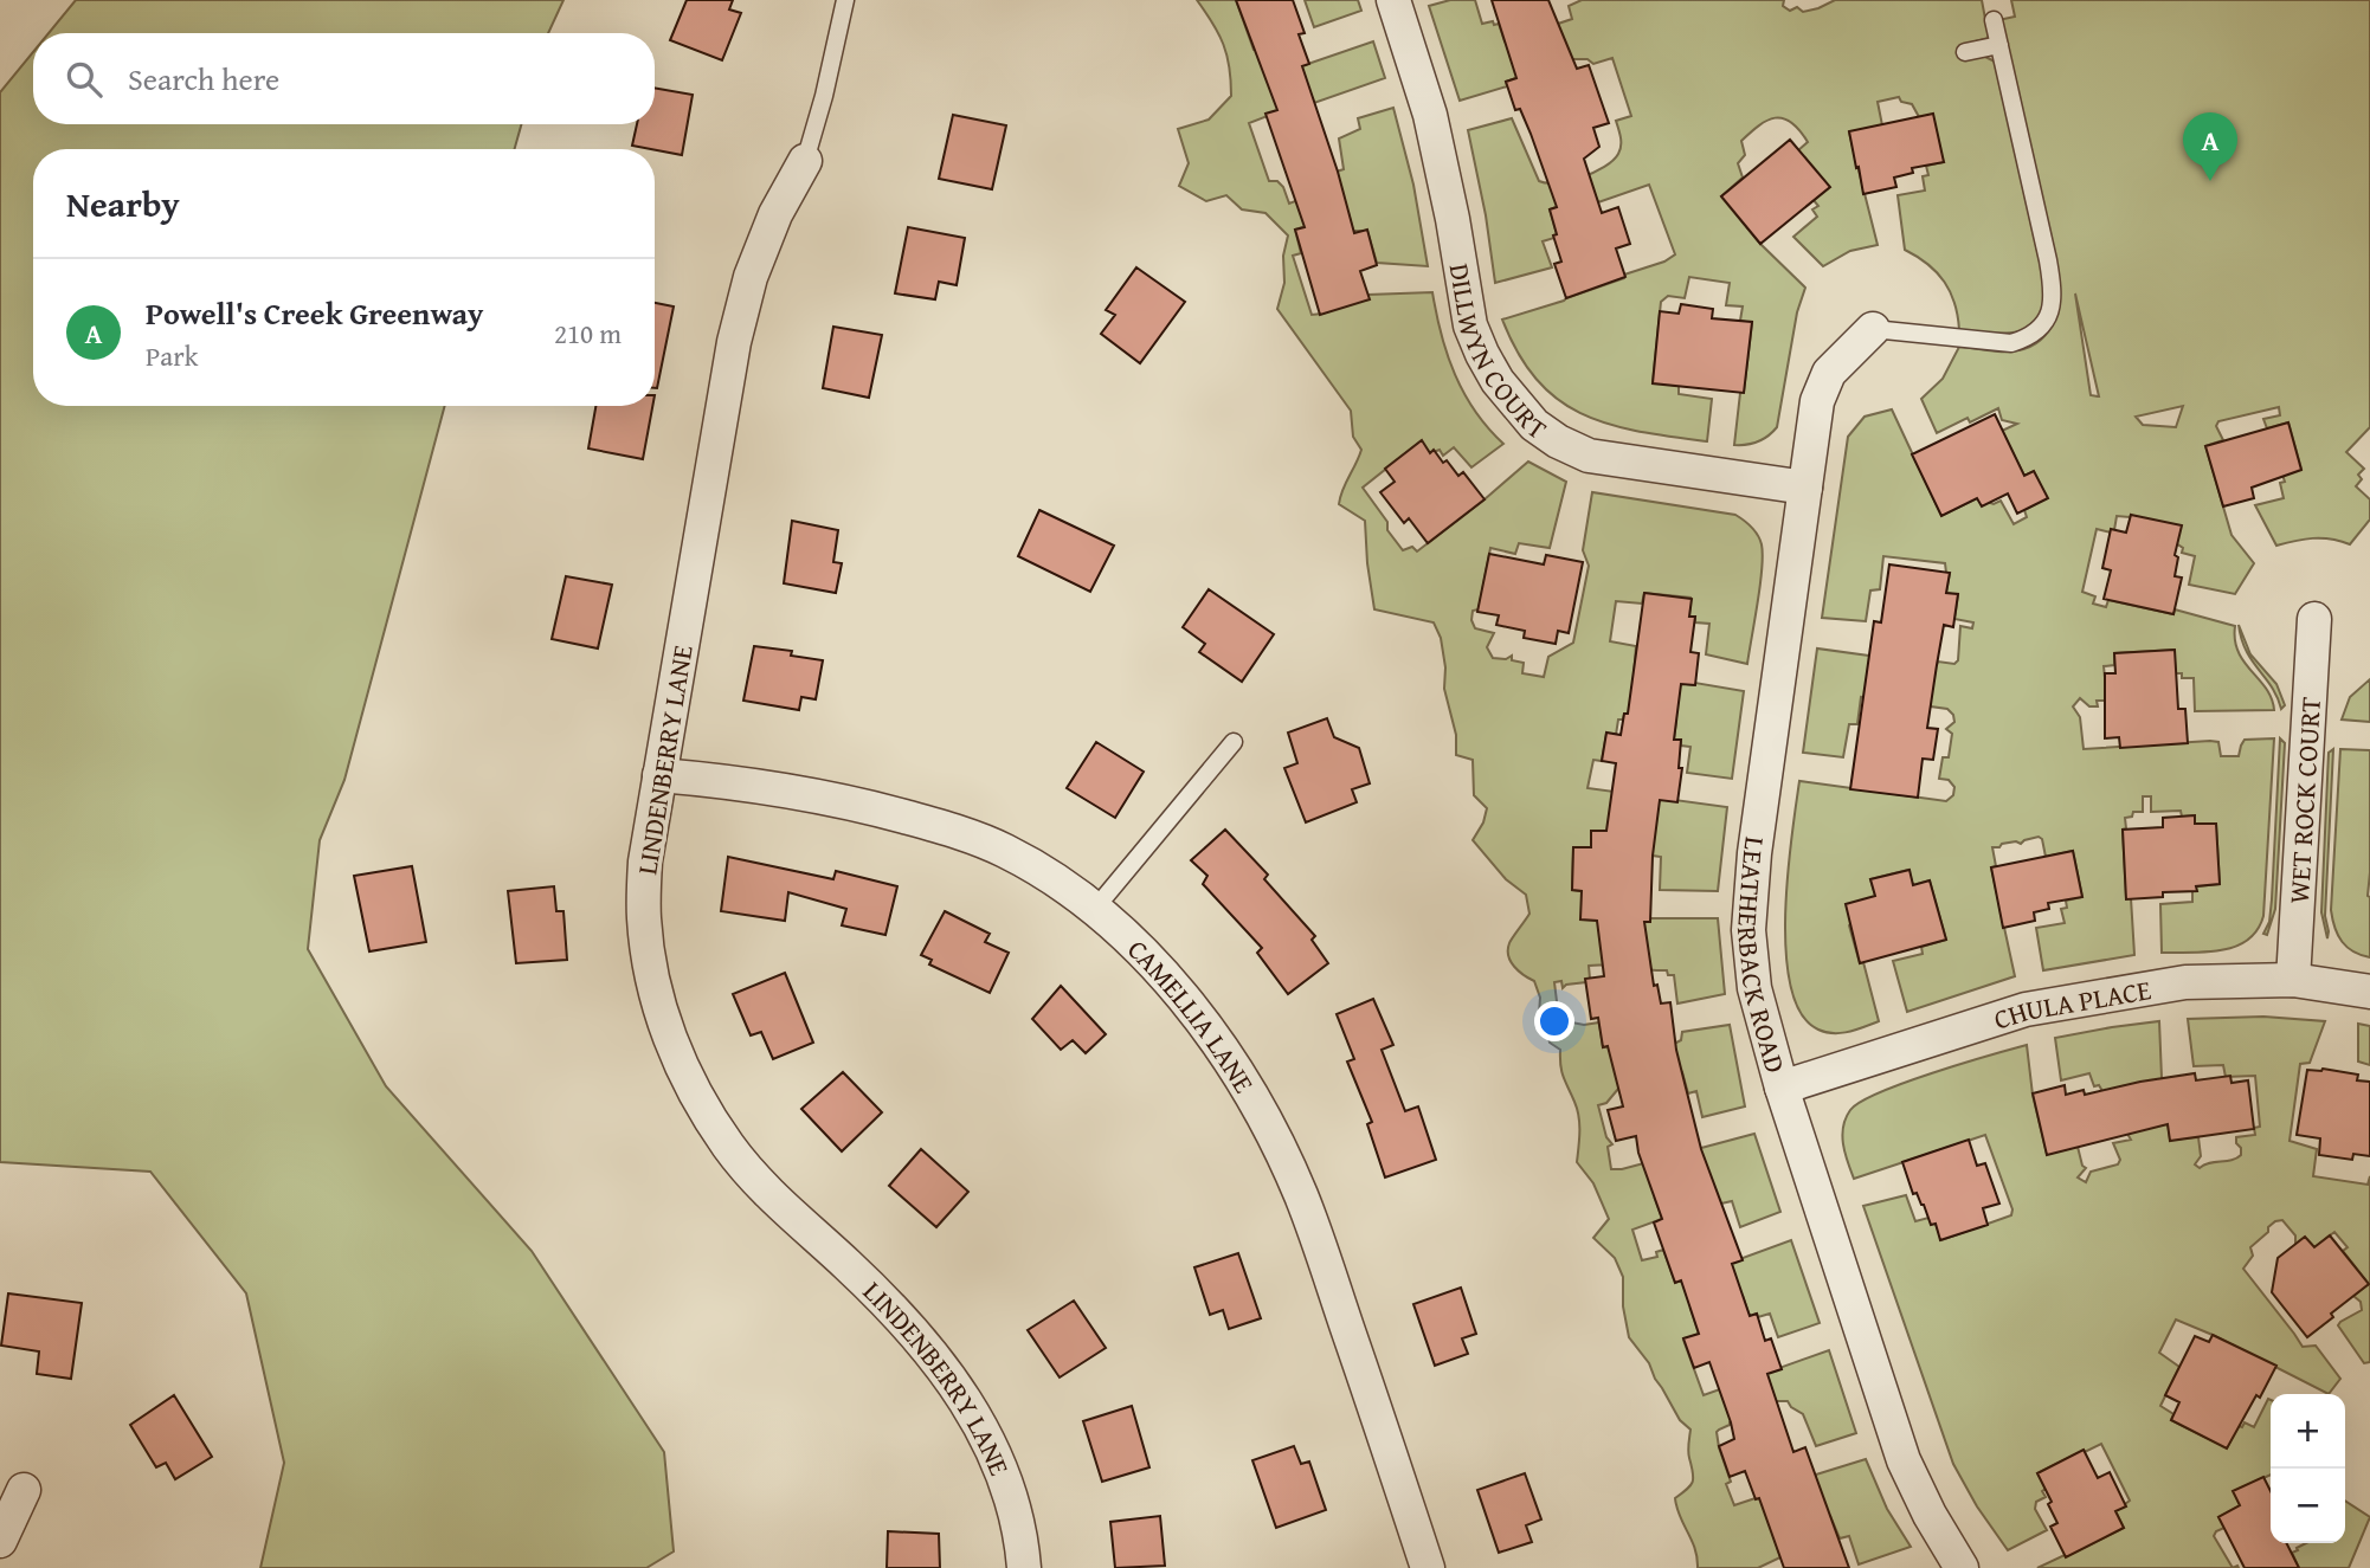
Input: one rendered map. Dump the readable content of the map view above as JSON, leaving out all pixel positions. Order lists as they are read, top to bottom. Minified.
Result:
{"streets":{"street":["DILLWYN COURT","LINDENBERRY LANE","WET ROCK COURT","LEATHERBACK ROAD","CHULA PLACE","CAMELLIA LANE"]},"crossings":[["DILLWYN COURT","LEATHERBACK ROAD"],["LINDENBERRY LANE","CAMELLIA LANE"],["WET ROCK COURT","CHULA PLACE"],["LEATHERBACK ROAD","CHULA PLACE"]],"page":{"search":"Search here","pins":"A","heading":"Nearby","list":[{"mark":"A","name":"Powell's Creek Greenway","note":"Park","value":"210 m"}],"map_buttons":["+","−"]}}
